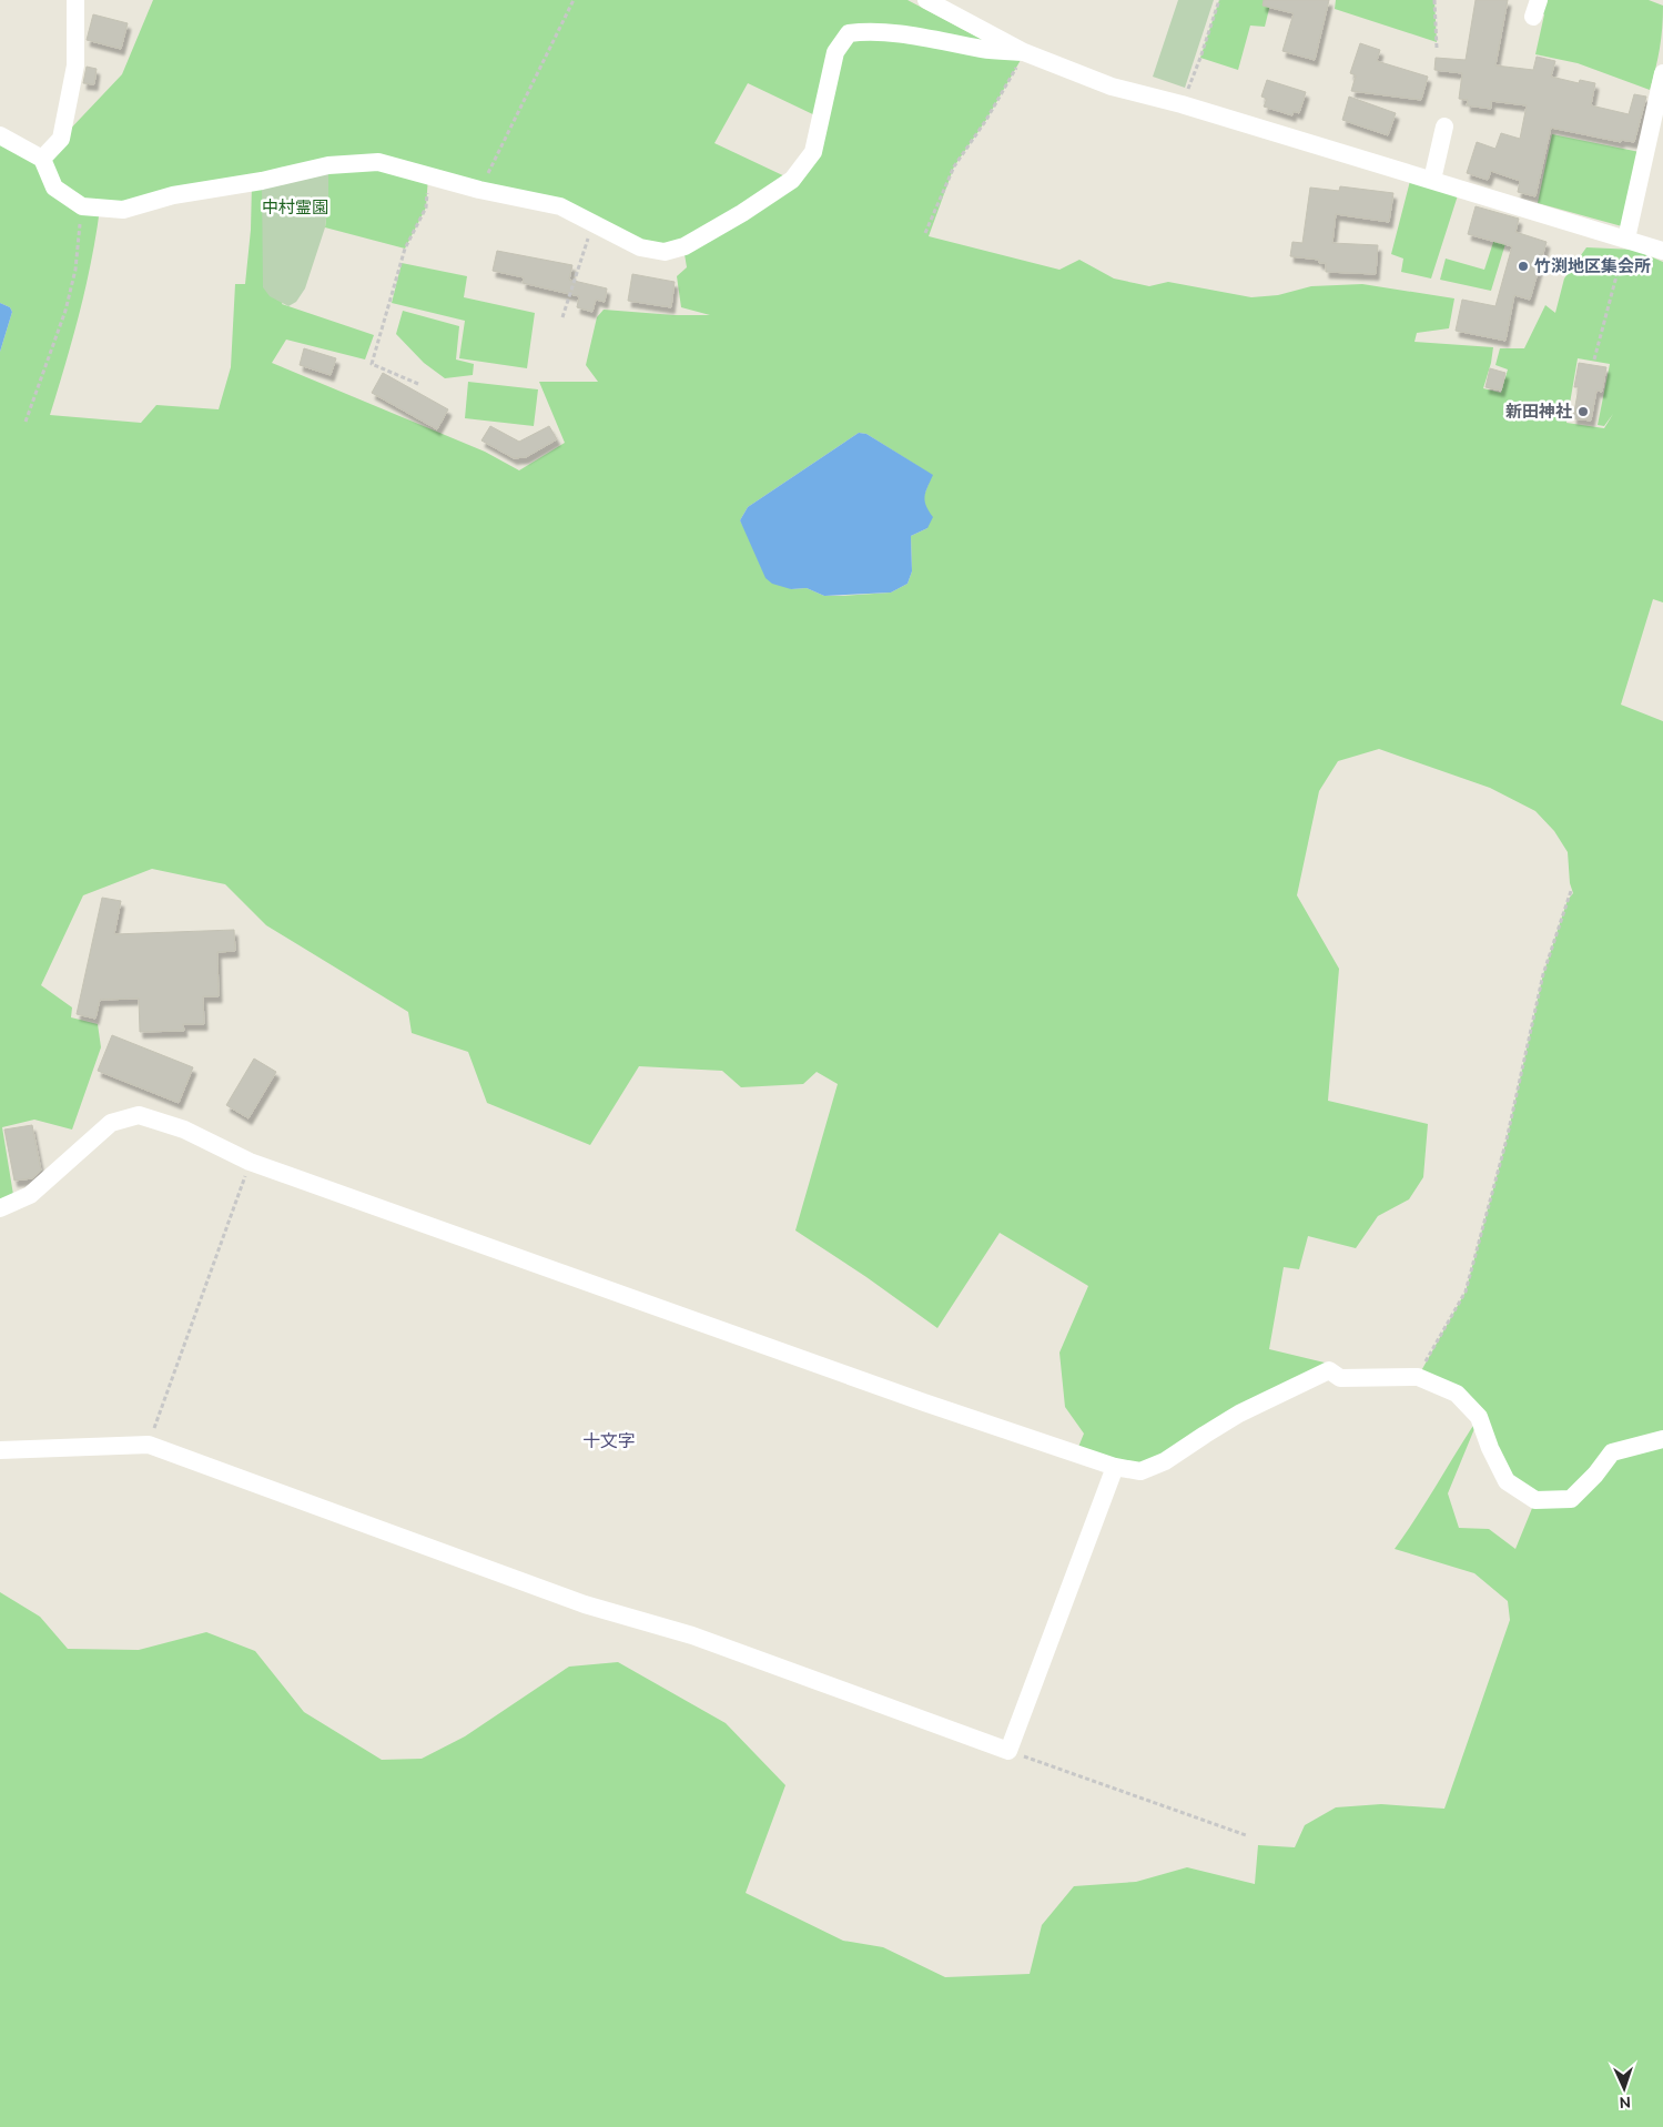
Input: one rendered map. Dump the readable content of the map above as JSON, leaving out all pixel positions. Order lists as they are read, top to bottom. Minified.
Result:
{"districts":["十文字"],"parks":["中村霊園"],"places":["竹渕地区集会所","新田神社"],"north":"bottom"}
